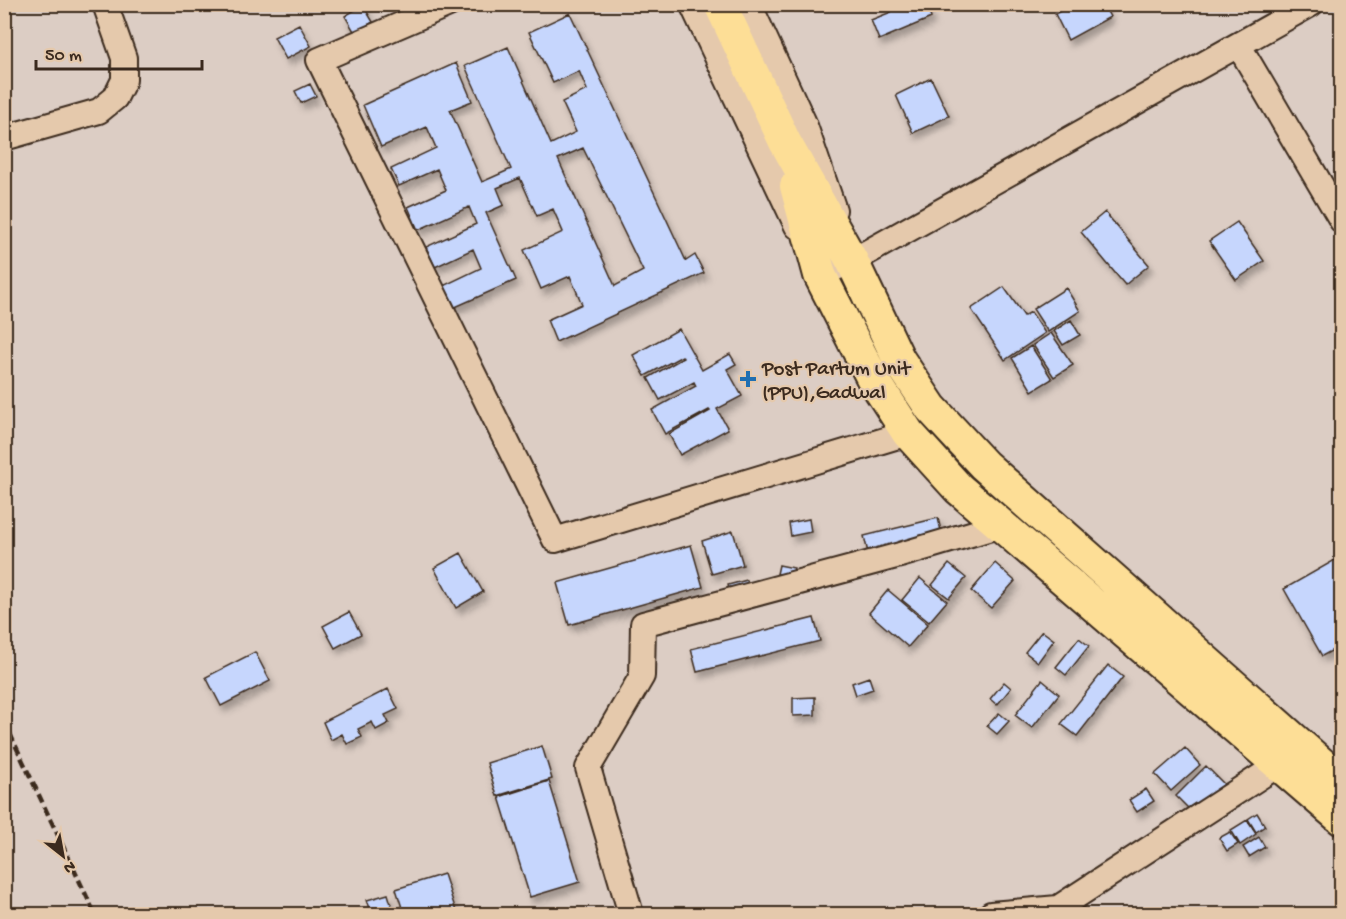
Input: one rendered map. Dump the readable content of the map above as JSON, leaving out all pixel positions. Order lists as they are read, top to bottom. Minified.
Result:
{"places":{"health":["Post Partum Unit (PPU),Gadwal"]},"scale_bar":"50 m","north":"bottom right"}
